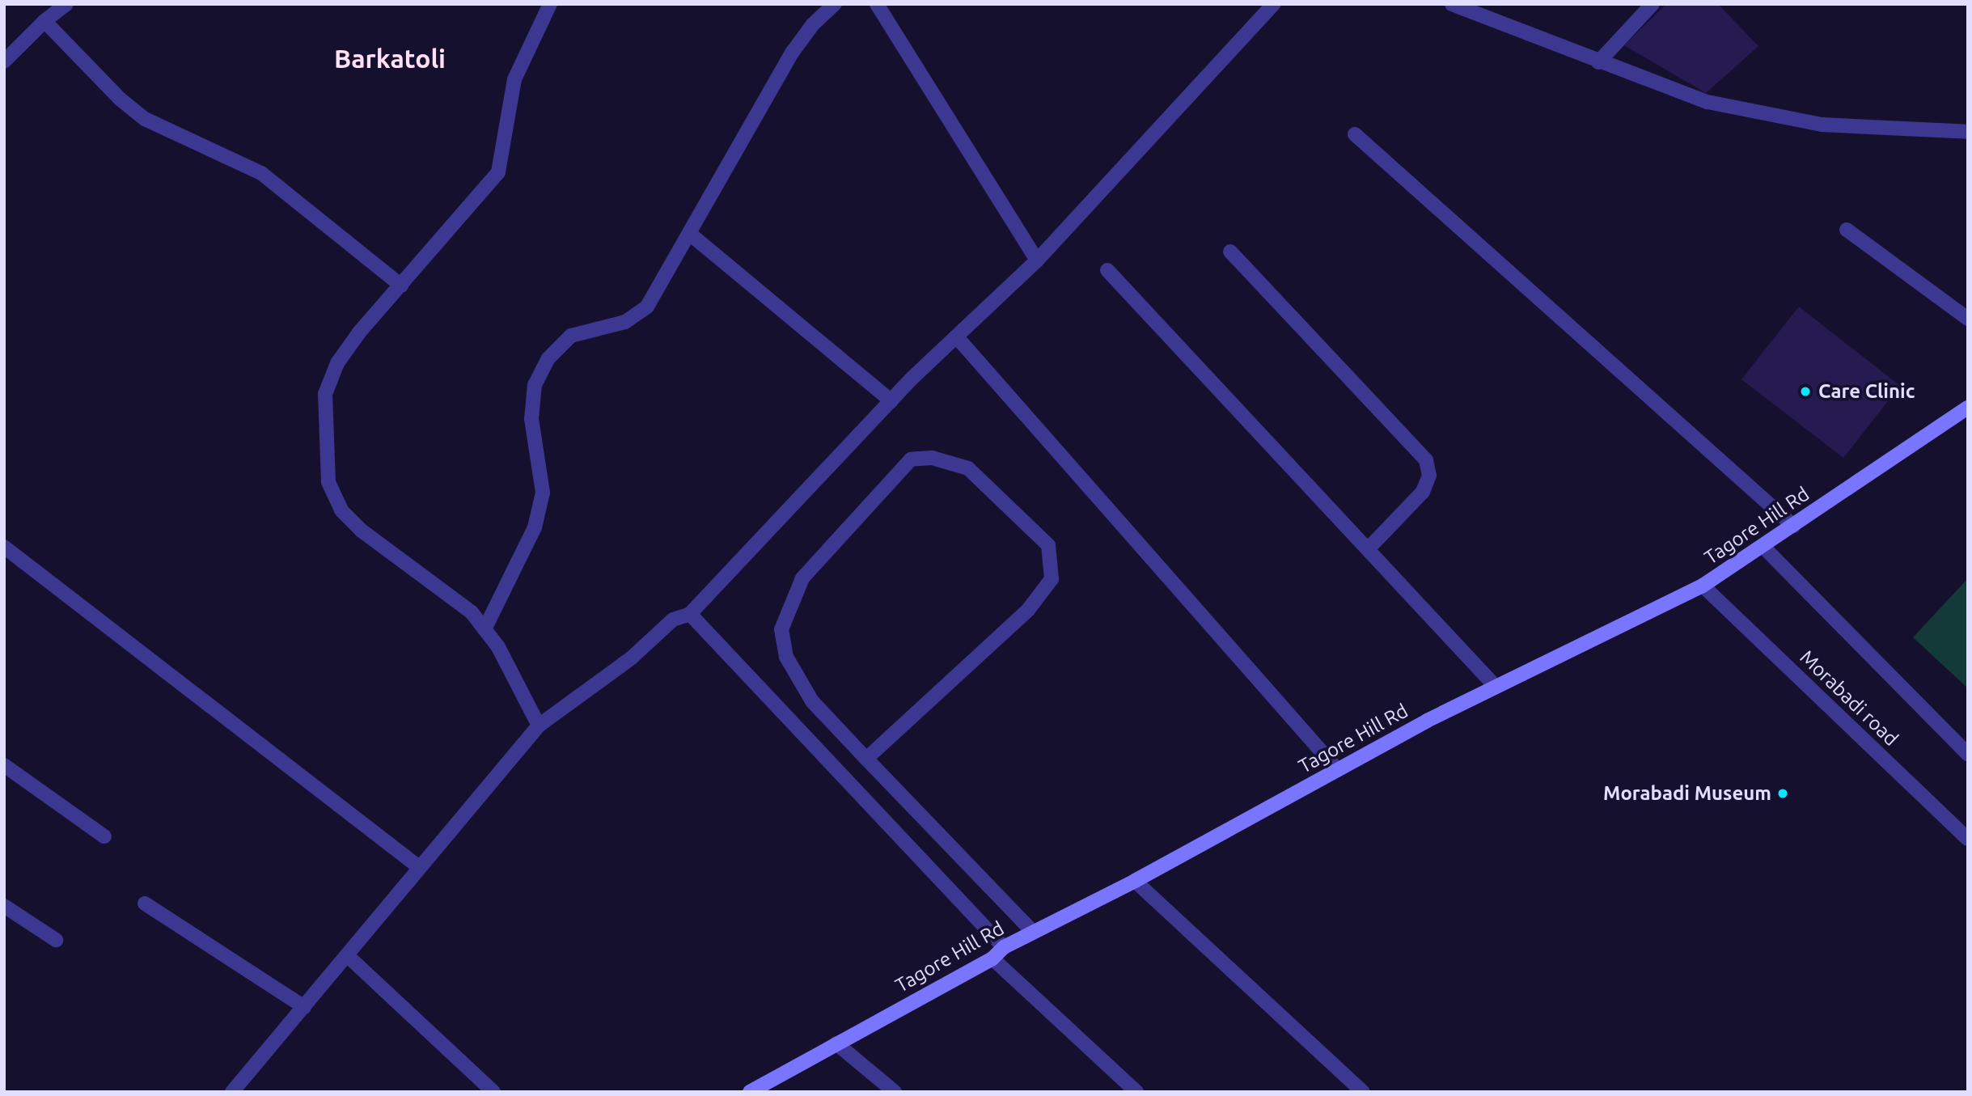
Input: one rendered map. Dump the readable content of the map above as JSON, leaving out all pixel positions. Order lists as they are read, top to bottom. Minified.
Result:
{"streets":{"main road":["Tagore Hill Rd"],"street":["Morabadi road"]},"crossings":[["Tagore Hill Rd","Morabadi road"]],"districts":["Barkatoli"],"places":["Care Clinic","Morabadi Museum"]}
